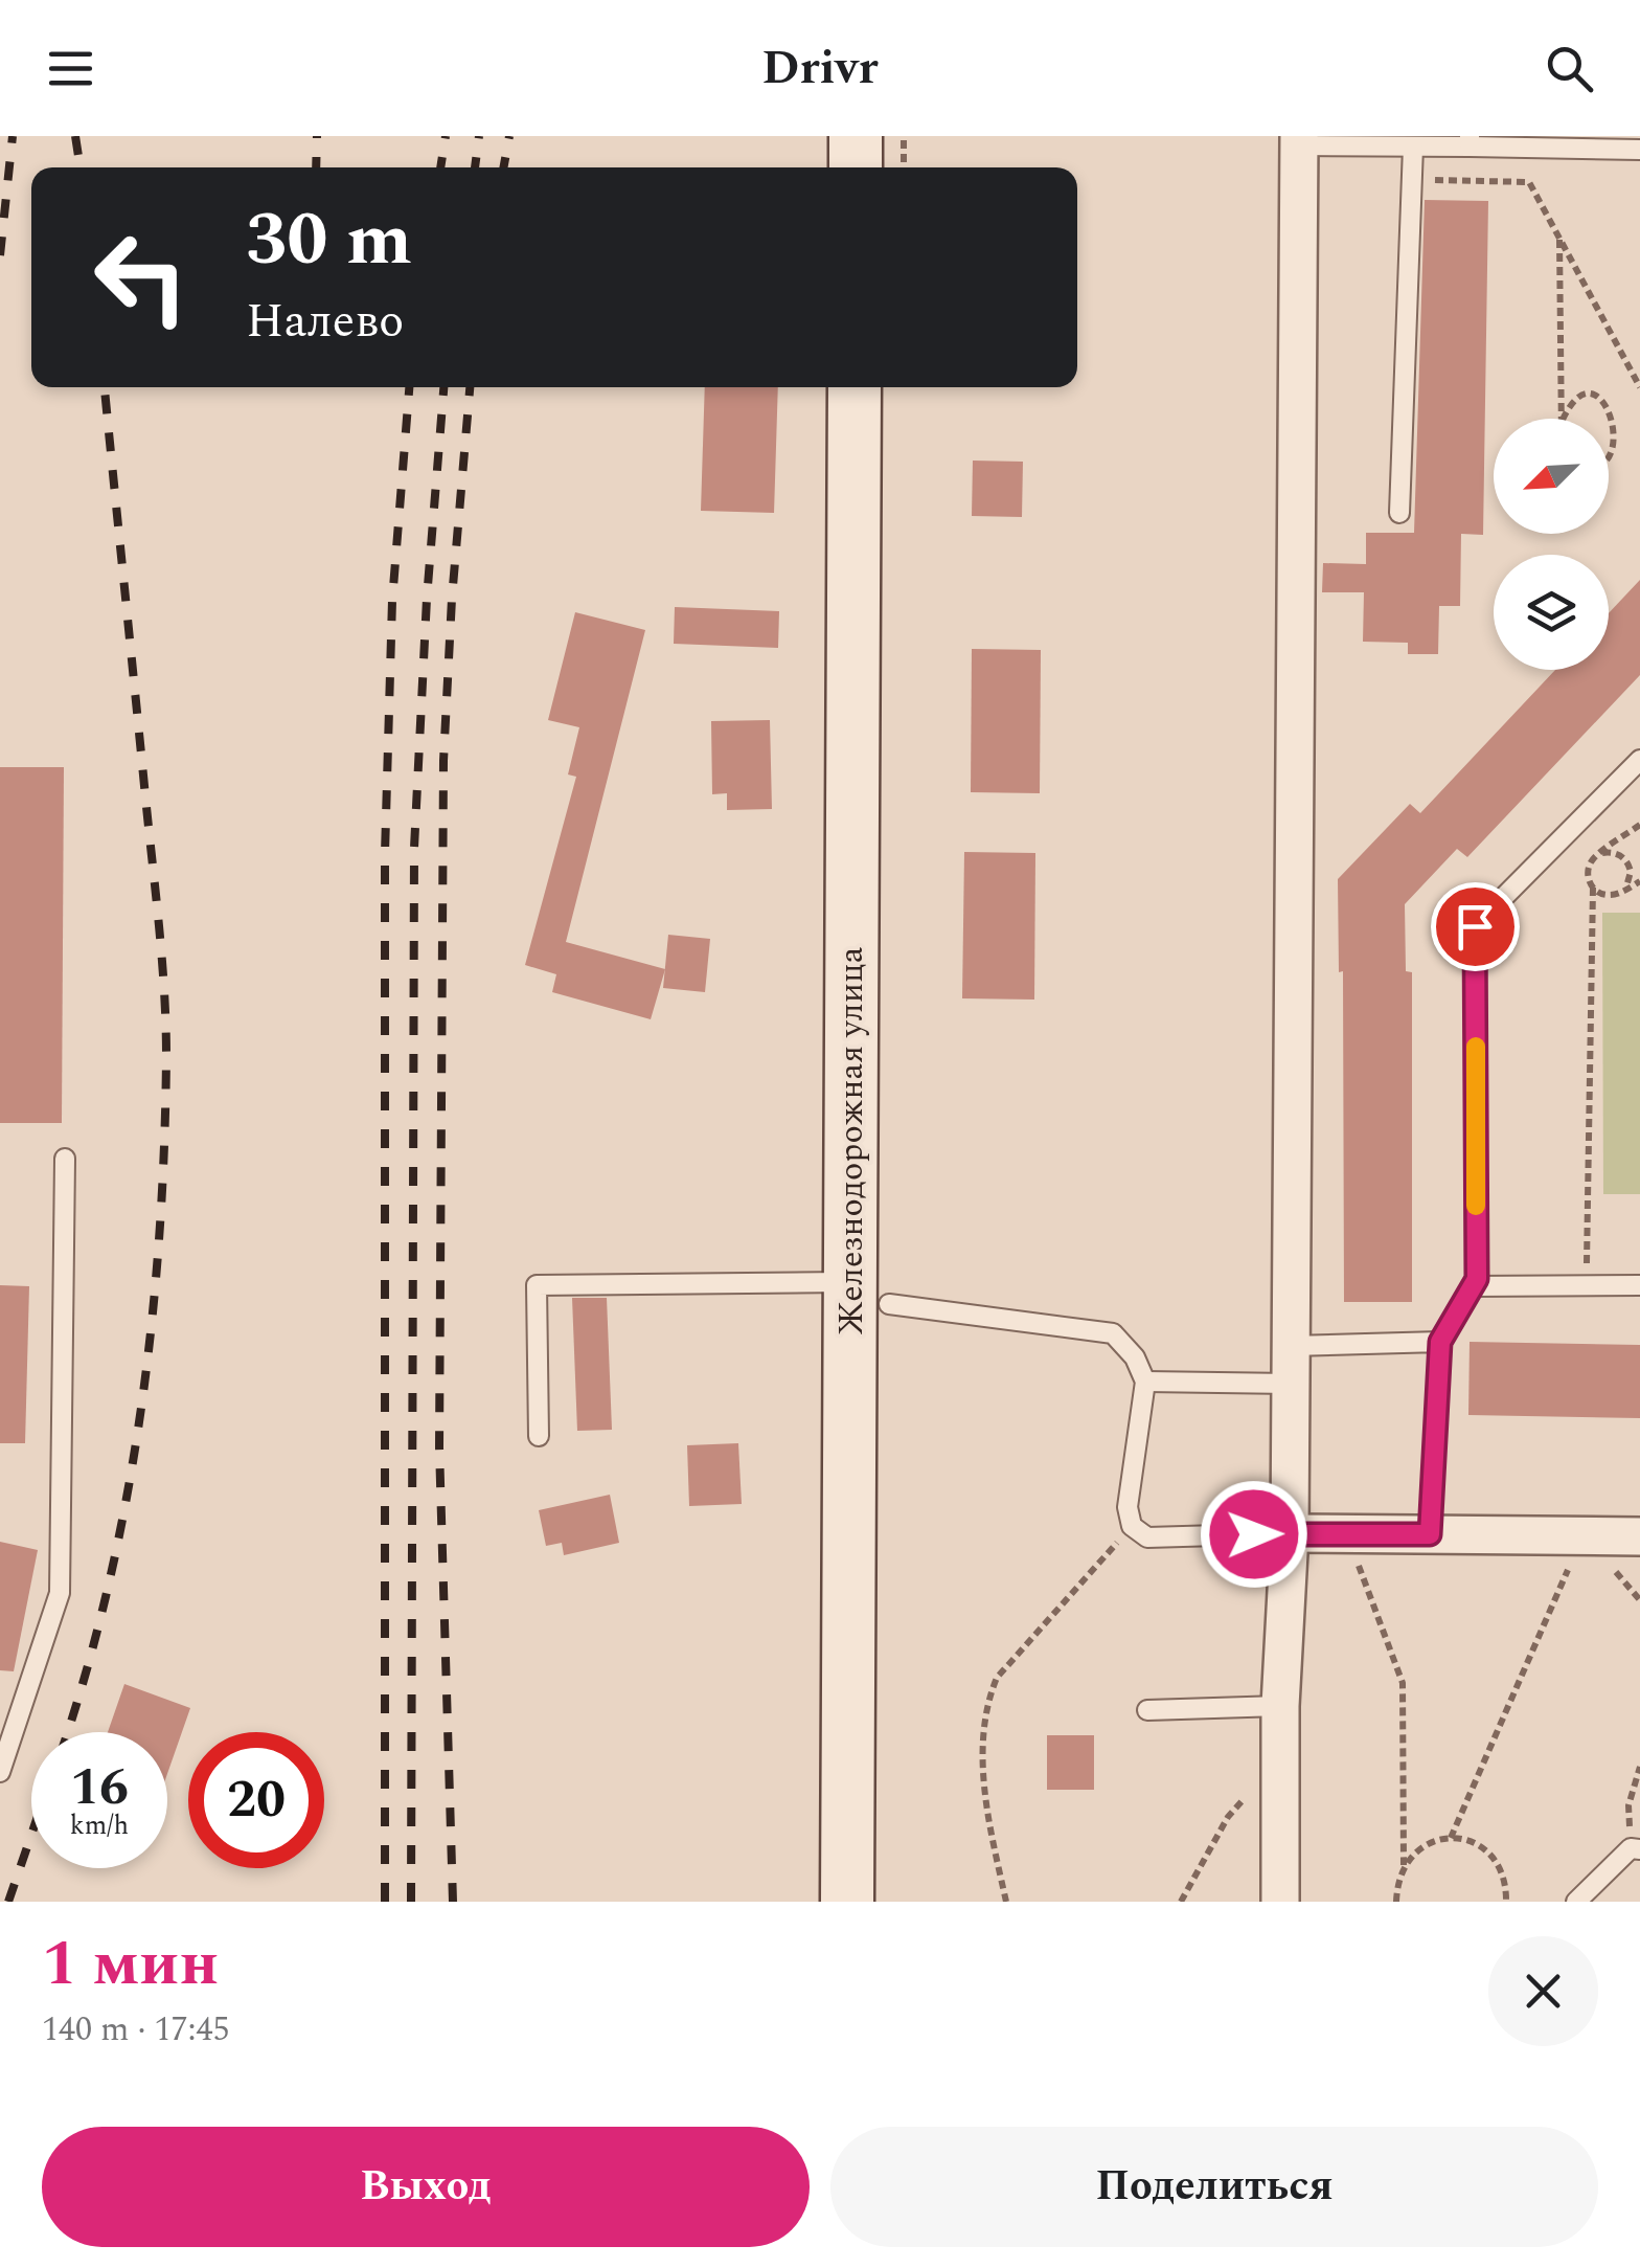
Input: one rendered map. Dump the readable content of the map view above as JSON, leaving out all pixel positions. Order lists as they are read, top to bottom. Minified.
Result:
{"streets":{"main road":["Железнодорожная улица"]},"north":"bottom left","page":{"header":"Drivr","turn":["30 m","Налево"],"speed":"16 km/h","limit":"20","heading":["1 мин","140 m · 17:45"],"buttons":["Выход","Поделиться"]}}
